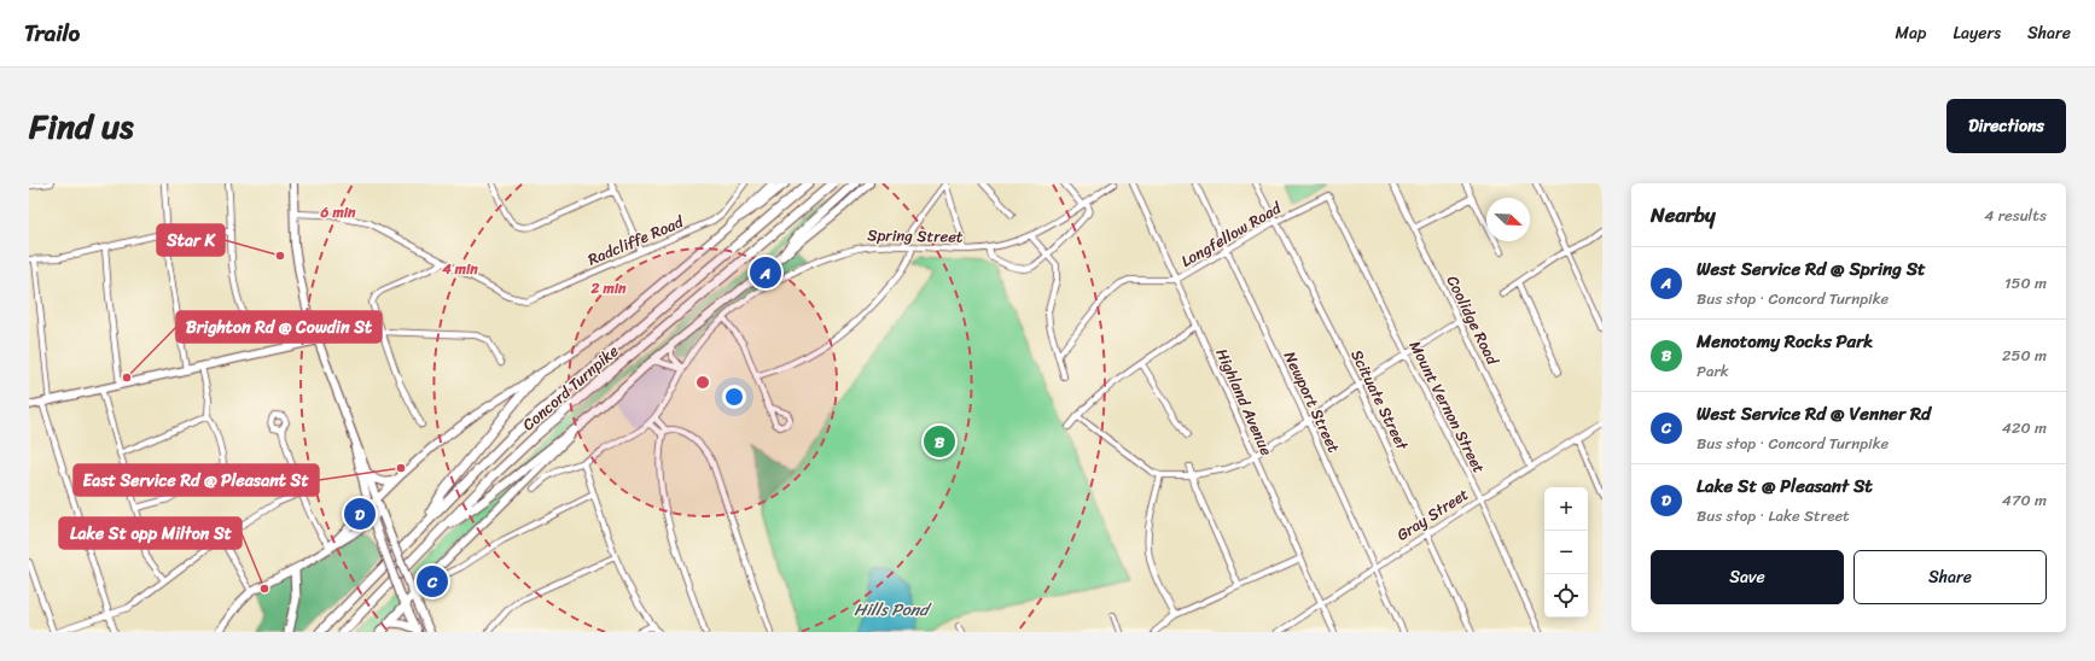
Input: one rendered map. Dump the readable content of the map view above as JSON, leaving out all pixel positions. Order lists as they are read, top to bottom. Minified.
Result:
{"streets":{"highway":["Concord Turnpike"],"street":["Longfellow Road","Spring Street","Radcliffe Road","Coolidge Road","Scituate Street","Highland Avenue","Newport Street","Mount Vernon Street","Gray Street"]},"crossings":[["Longfellow Road","Scituate Street"],["Longfellow Road","Highland Avenue"],["Longfellow Road","Newport Street"],["Longfellow Road","Mount Vernon Street"],["Coolidge Road","Gray Street"],["Scituate Street","Gray Street"],["Highland Avenue","Gray Street"],["Newport Street","Gray Street"],["Mount Vernon Street","Gray Street"]],"water":["Hills Pond"],"places":["Star K","Brighton Rd @ Cowdin St","East Service Rd @ Pleasant St","Lake St opp Milton St"],"north":"bottom right","page":{"header":"Trailo","nav":["Map","Layers","Share"],"title":"Find us","buttons":["Directions",["Save","Share"]],"heading":["Nearby","4 results"],"list":[{"mark":"A","name":"West Service Rd @ Spring St","note":"Bus stop · Concord Turnpike","value":"150 m"},{"mark":"B","name":"Menotomy Rocks Park","note":"Park","value":"250 m"},{"mark":"C","name":"West Service Rd @ Venner Rd","note":"Bus stop · Concord Turnpike","value":"420 m"},{"mark":"D","name":"Lake St @ Pleasant St","note":"Bus stop · Lake Street","value":"470 m"}],"pins":["A","B","D","C"],"map_buttons":["+","−"]},"rings":["6 min","4 min","2 min"]}
